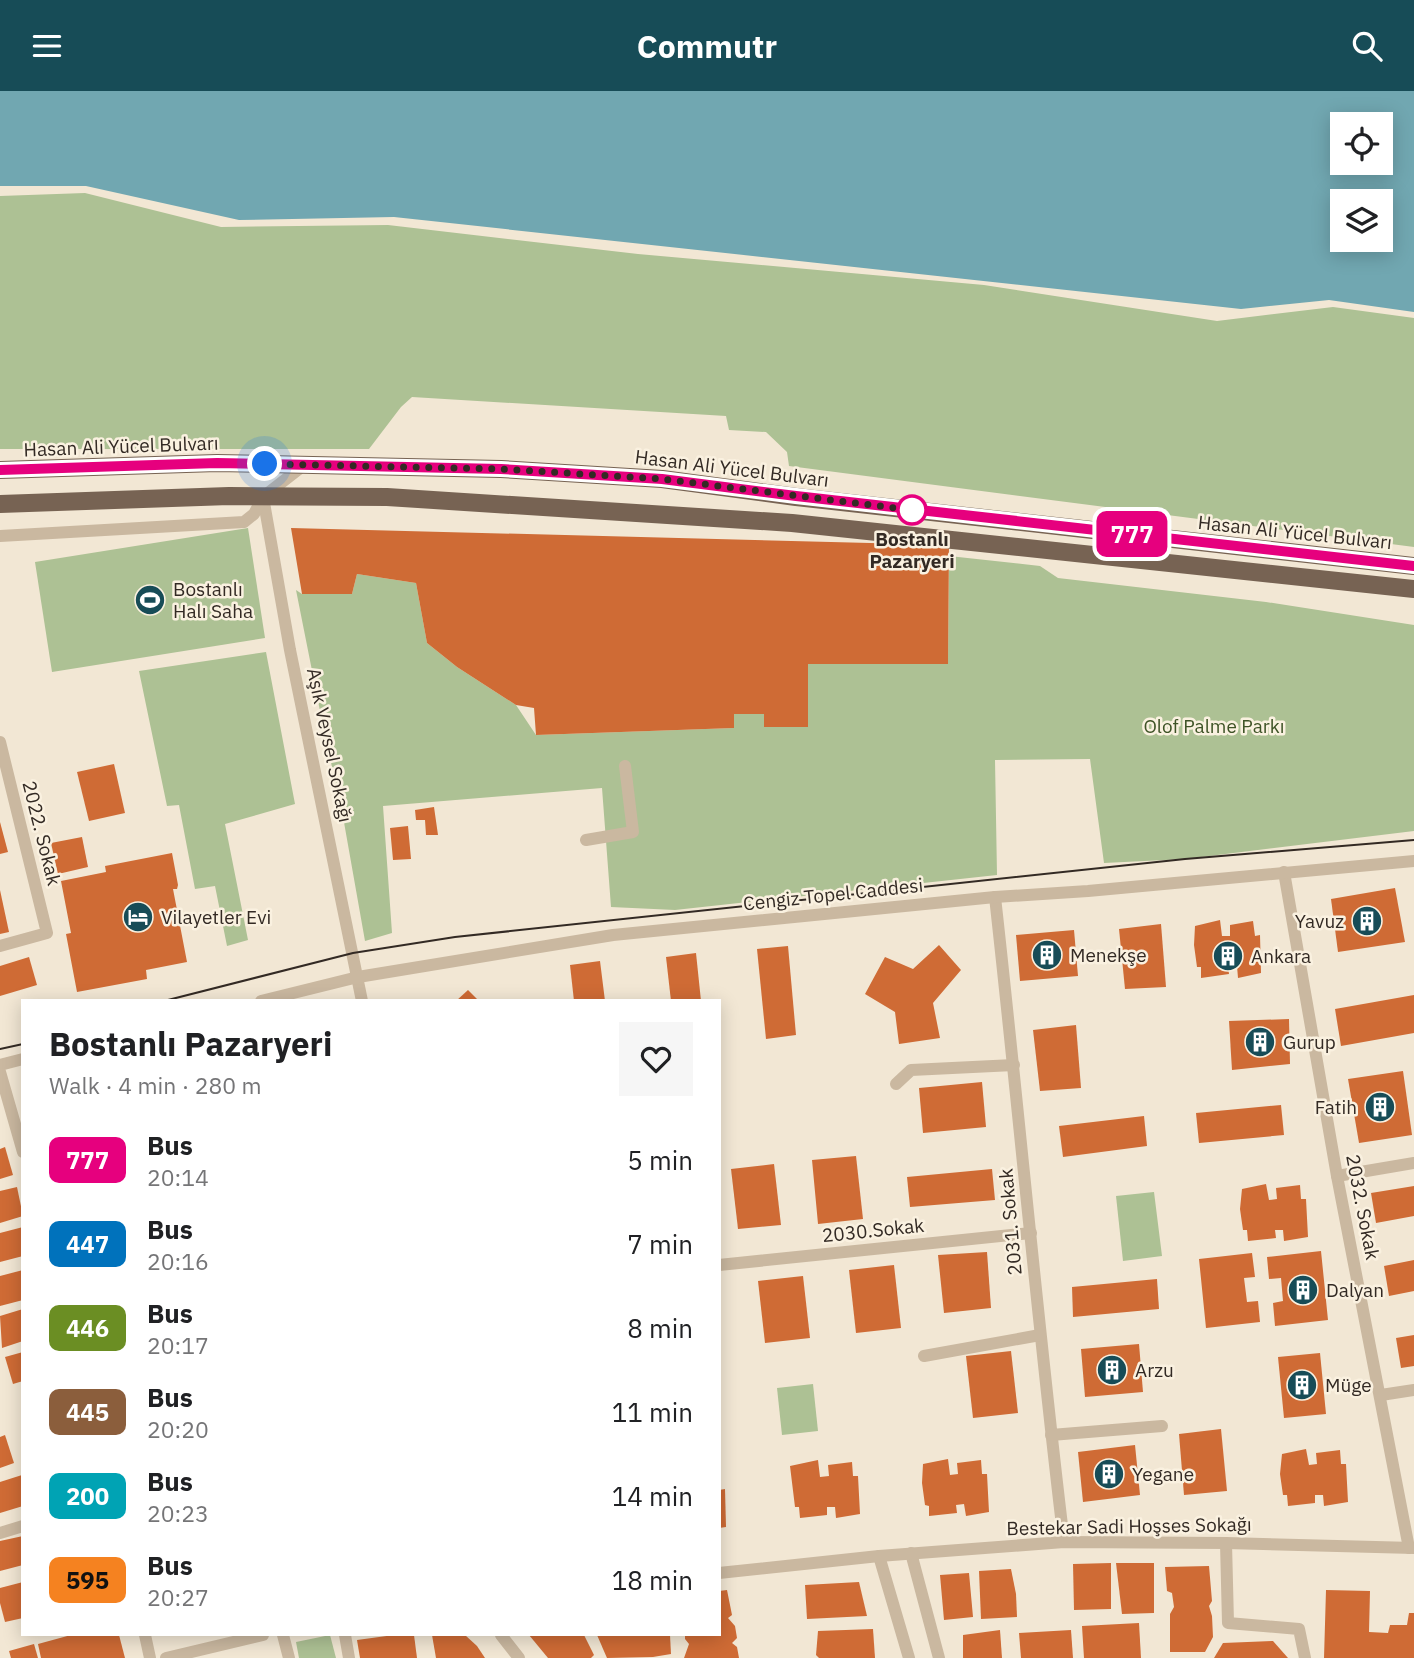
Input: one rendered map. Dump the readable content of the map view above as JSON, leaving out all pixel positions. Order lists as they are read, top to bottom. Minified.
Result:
{"streets":{"main road":["Hasan Ali Yücel Bulvarı"],"street":["Aşık Veysel Sokağı","2022. Sokak","Cengiz Topel Caddesi","2032. Sokak","2031. Sokak","2030.Sokak","Bestekar Sadi Hoşses Sokağı"]},"crossings":[["Aşık Veysel Sokağı","Cengiz Topel Caddesi"],["Cengiz Topel Caddesi","2032. Sokak"],["Cengiz Topel Caddesi","2031. Sokak"],["2032. Sokak","Bestekar Sadi Hoşses Sokağı"],["2031. Sokak","2030.Sokak"],["2031. Sokak","Bestekar Sadi Hoşses Sokağı"]],"parks":["Olof Palme Parkı"],"places":{"other":["Bostanlı Pazaryeri"],"sports":["Bostanlı Halı Saha"],"hotel":["Vilayetler Evi"],"building":["Yavuz","Menekşe","Ankara","Gurup","Fatih","Dalyan","Arzu","Müge","Yegane"]},"lines":["bus line 777"],"page":{"header":"Commutr","on_map":"777","heading":["Bostanlı Pazaryeri","Walk · 4 min · 280 m"],"list":[{"mark":"777","name":"Bus","note":"20:14","value":"5 min"},{"mark":"447","name":"Bus","note":"20:16","value":"7 min"},{"mark":"446","name":"Bus","note":"20:17","value":"8 min"},{"mark":"445","name":"Bus","note":"20:20","value":"11 min"},{"mark":"200","name":"Bus","note":"20:23","value":"14 min"},{"mark":"595","name":"Bus","note":"20:27","value":"18 min"}]}}
